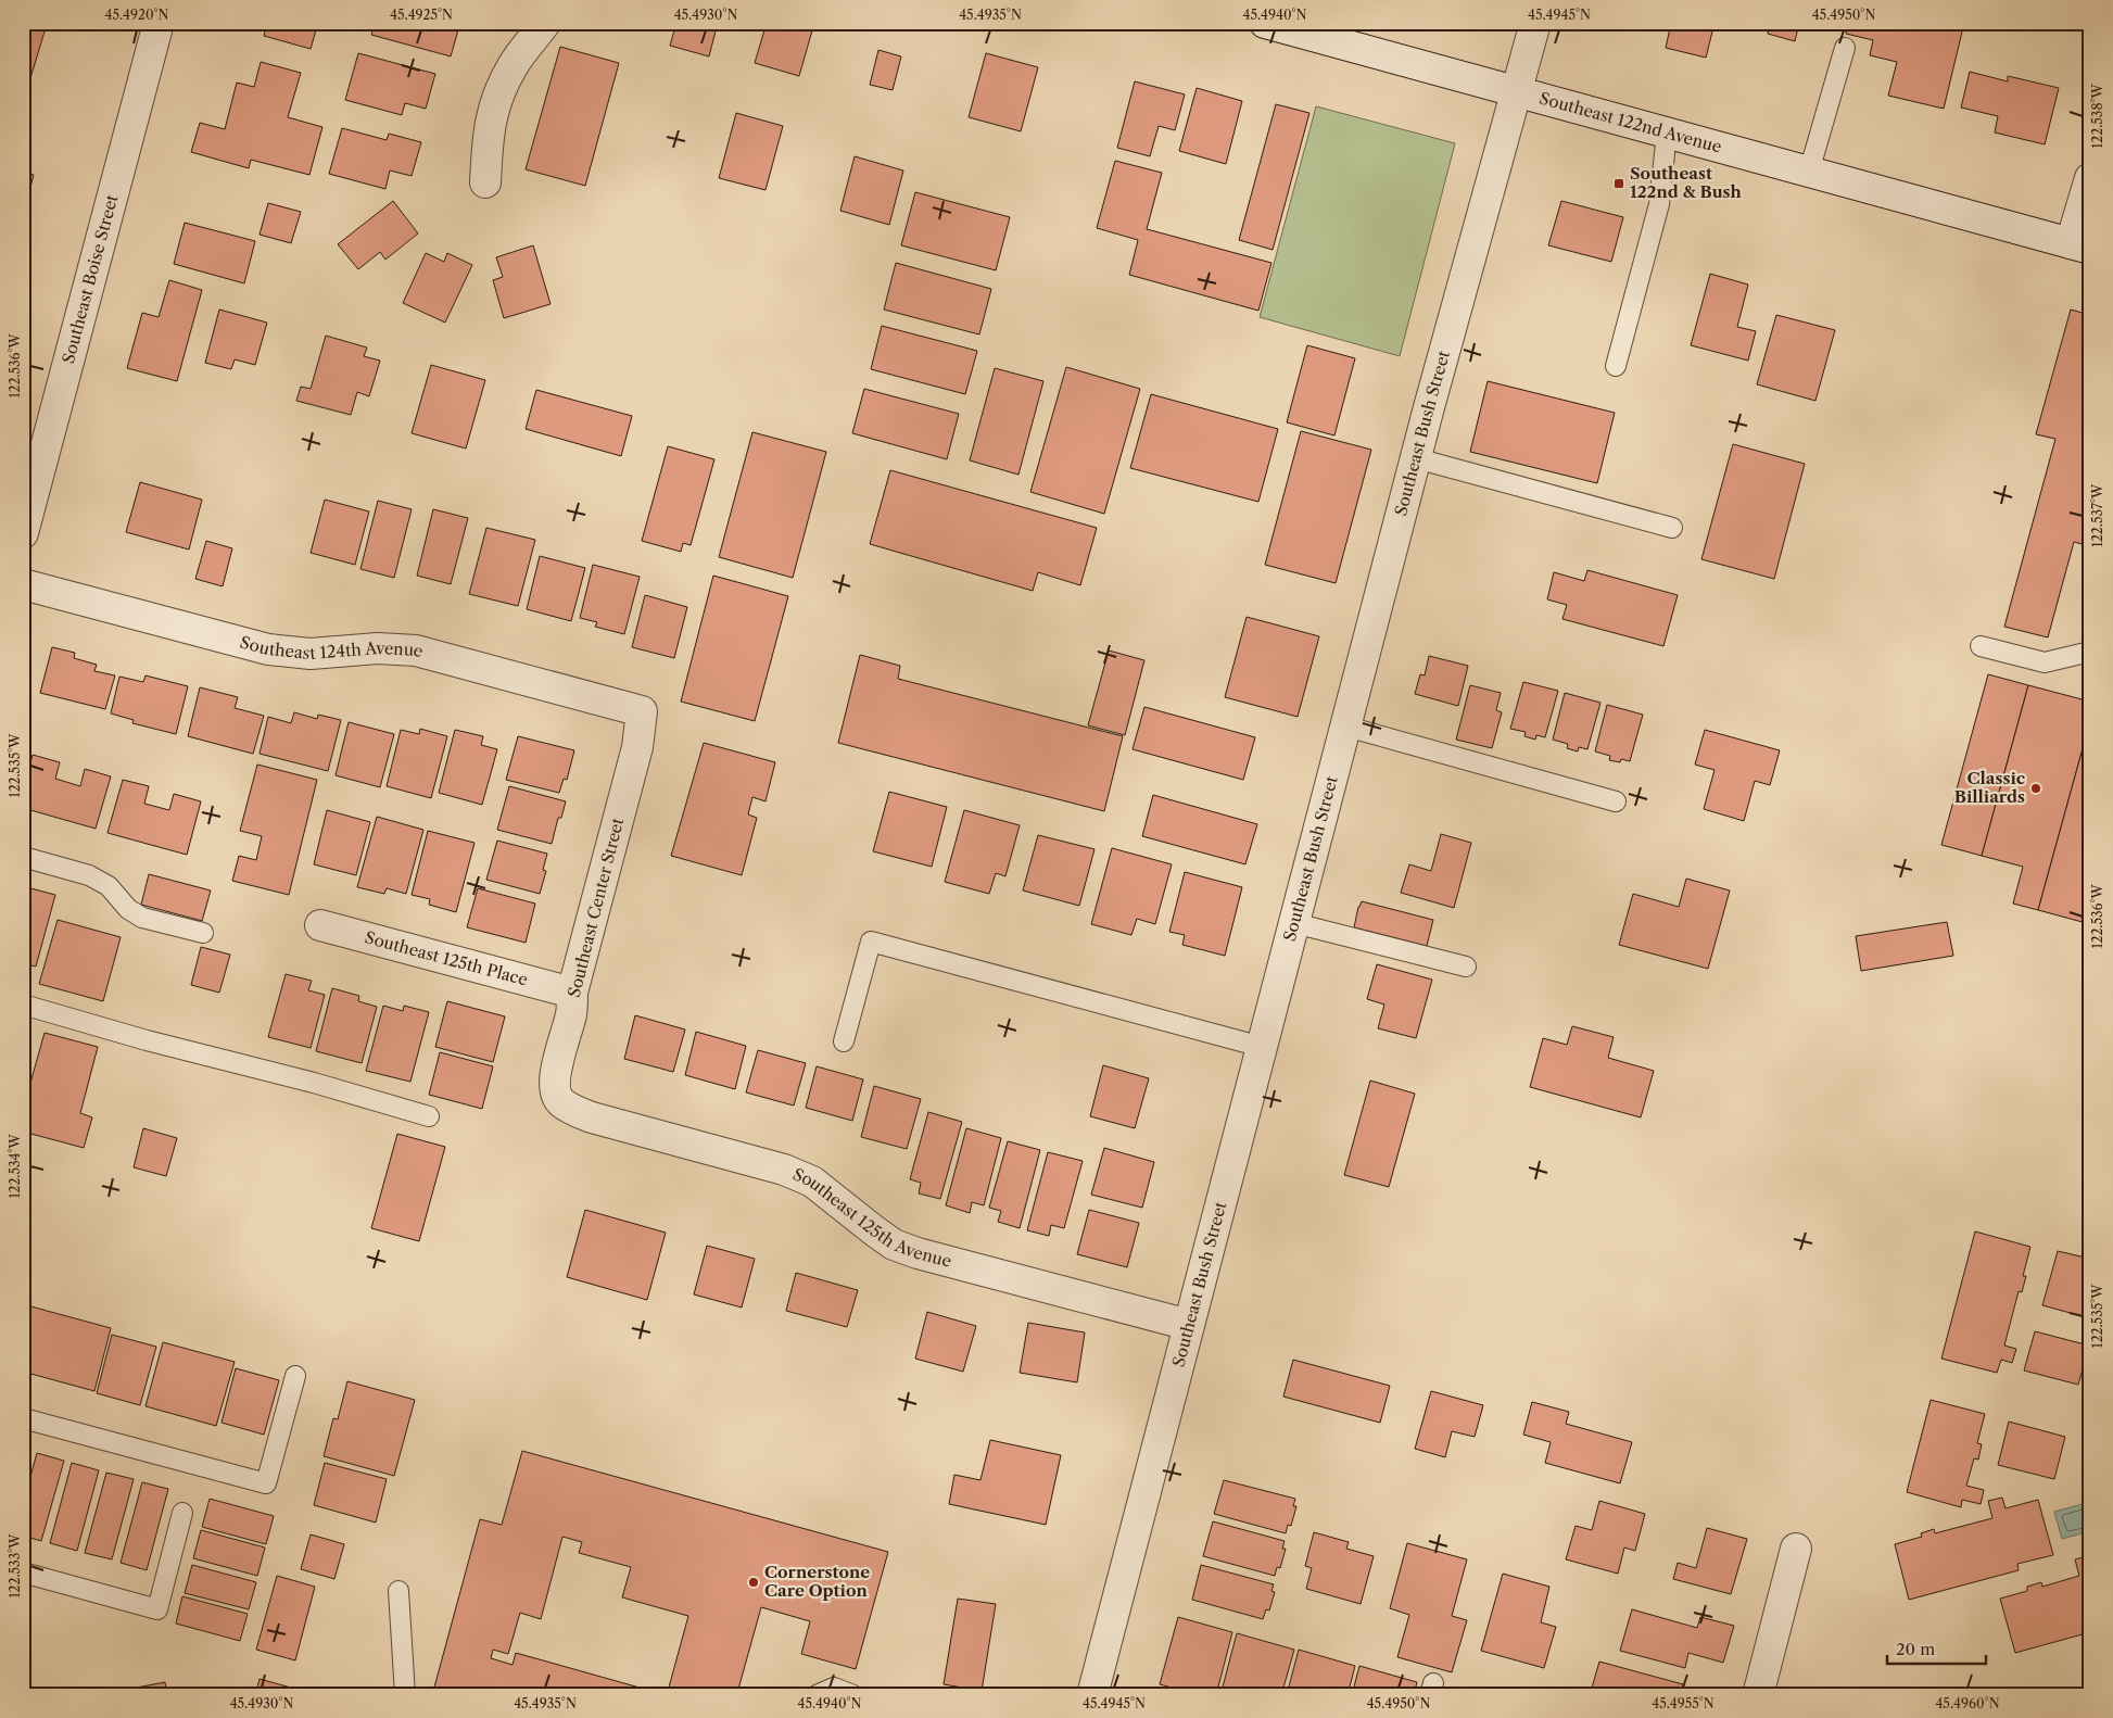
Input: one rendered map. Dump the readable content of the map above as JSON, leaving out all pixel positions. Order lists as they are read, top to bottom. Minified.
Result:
{"streets":{"street":["Southeast 122nd Avenue","Southeast Boise Street","Southeast Bush Street","Southeast 124th Avenue","Southeast Center Street","Southeast 125th Place","Southeast 125th Avenue"]},"crossings":[["Southeast 122nd Avenue","Southeast Bush Street"],["Southeast Bush Street","Southeast 125th Avenue"],["Southeast 124th Avenue","Southeast Center Street"],["Southeast Center Street","Southeast 125th Place"],["Southeast Center Street","Southeast 125th Avenue"]],"places":{"transit":["Southeast 122nd & Bush"],"other":["Classic Billiards","Cornerstone Care Option"]},"scale_bar":"20 m","coordinates":["45.4920°N","45.4925°N","45.4930°N","45.4935°N","45.4940°N","45.4945°N","45.4950°N","122.538°W","122.536°W","122.537°W","122.535°W","122.534°W","122.533°W","45.4955°N","45.4960°N"]}
